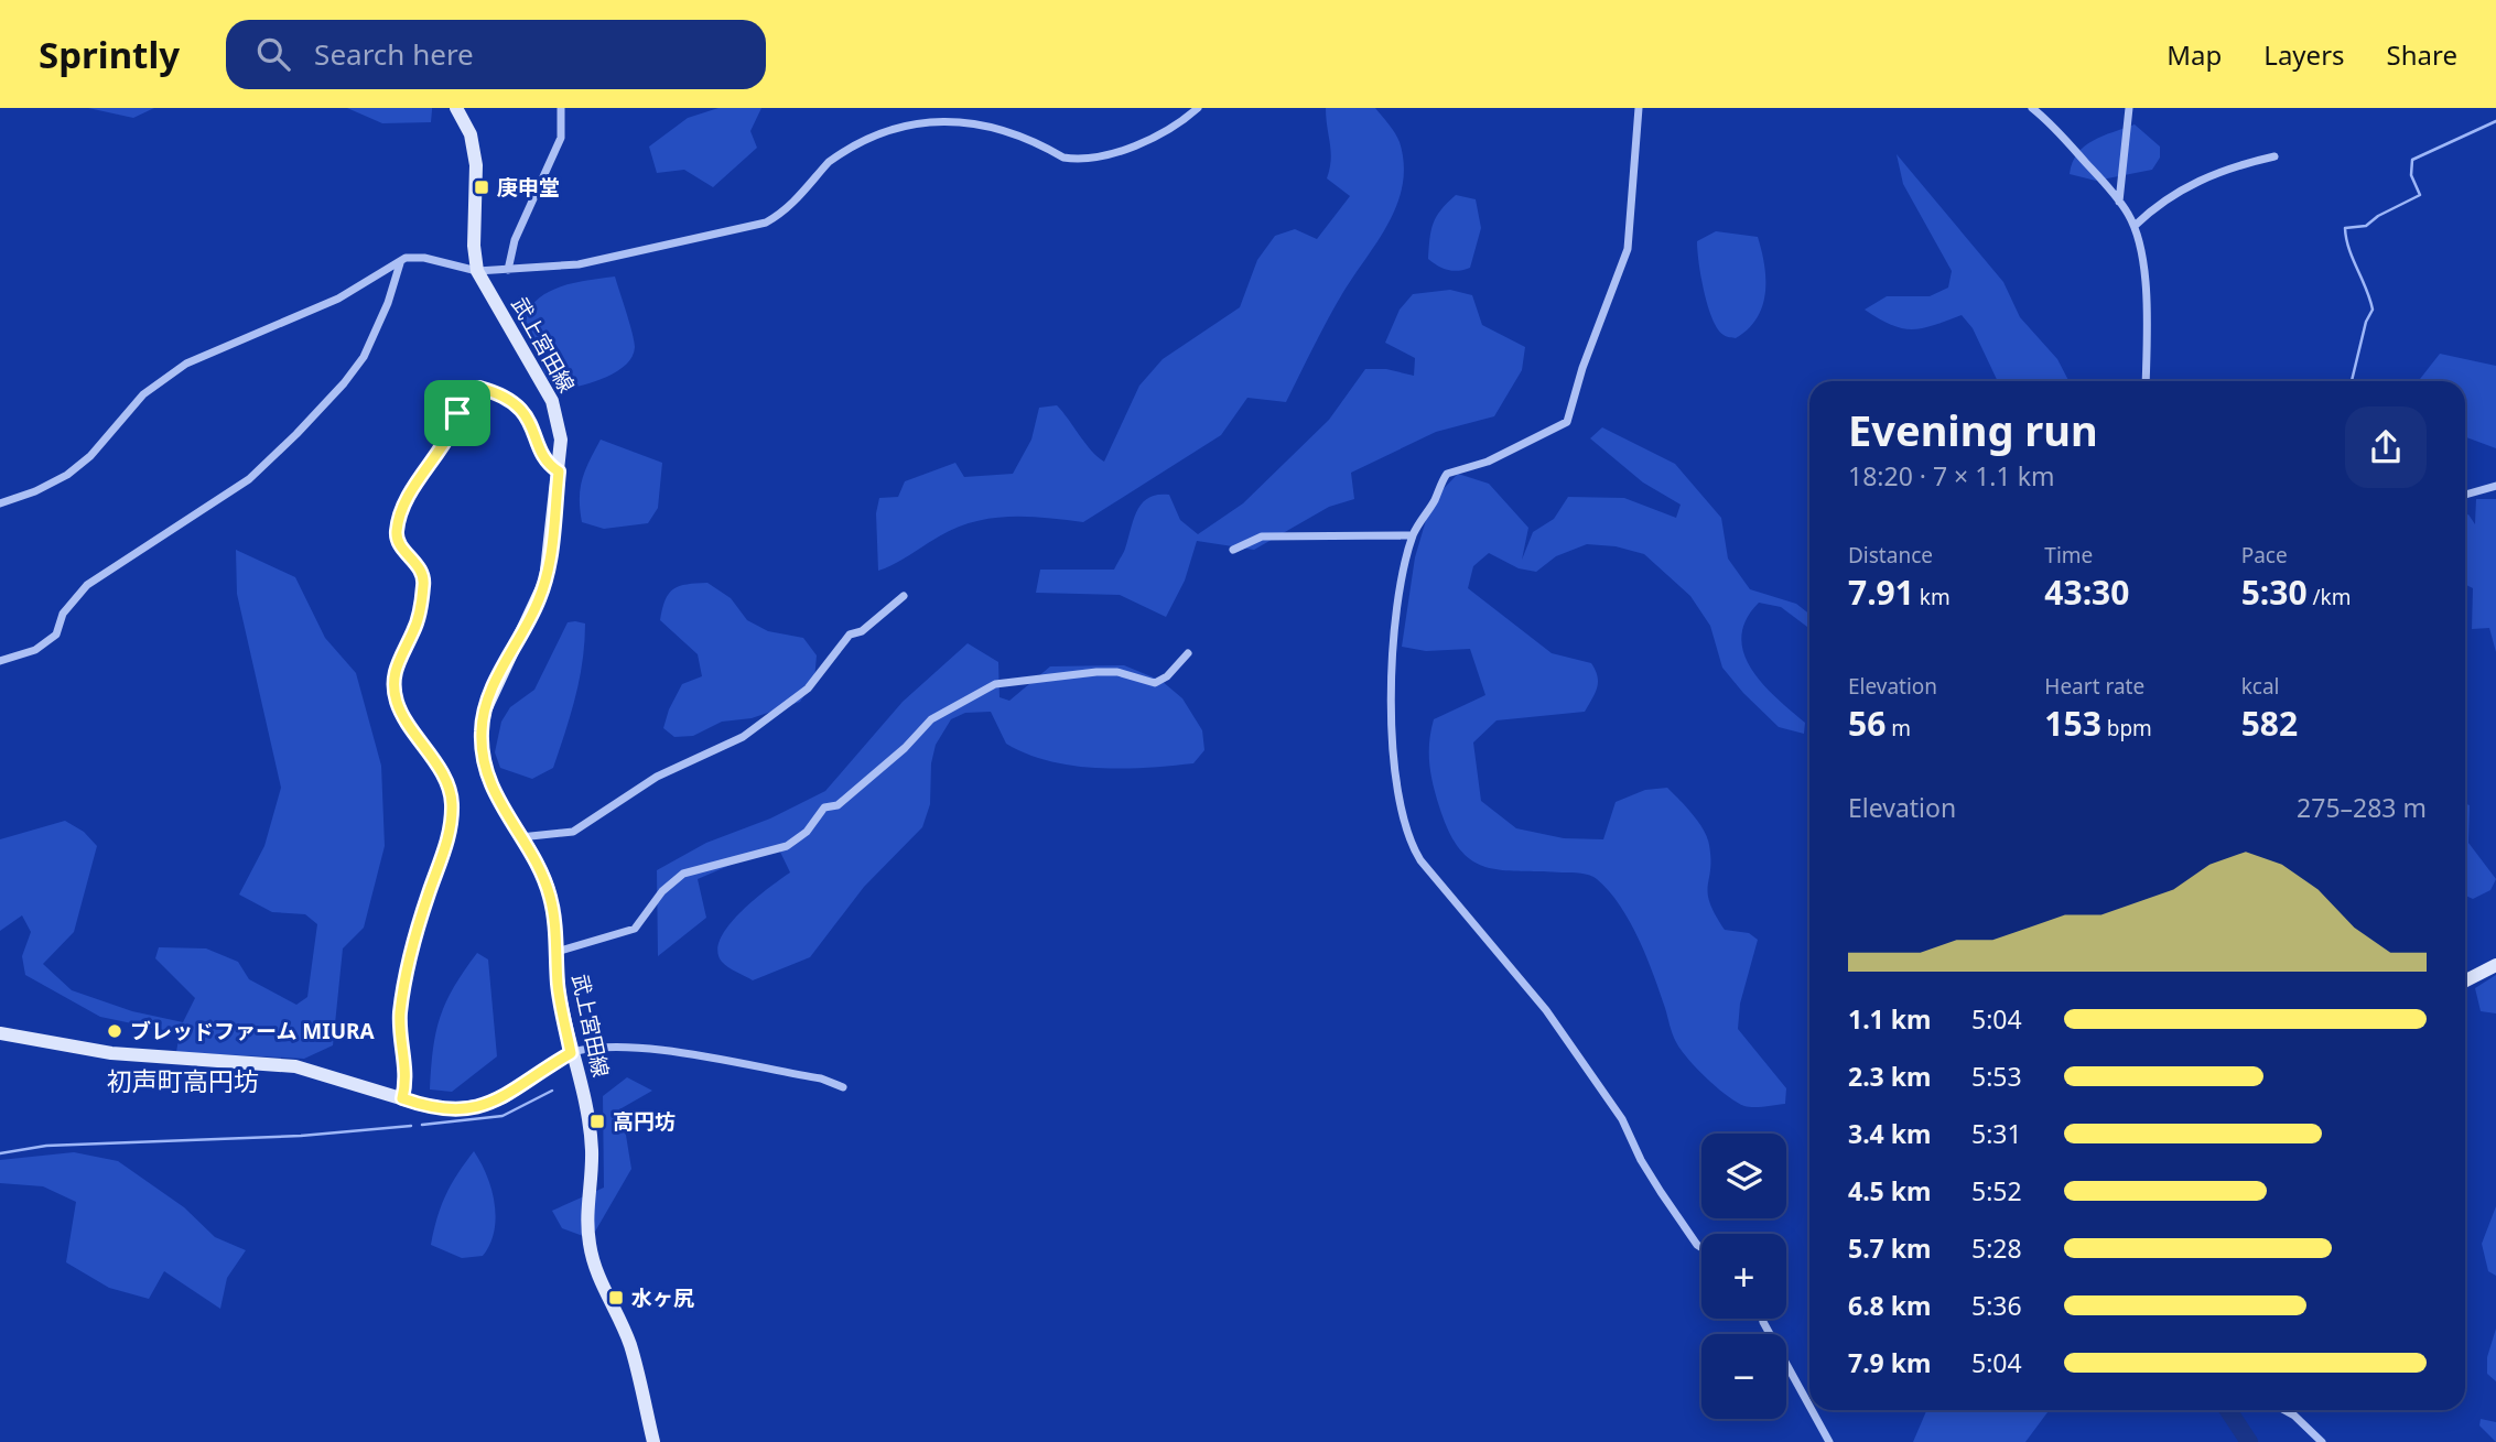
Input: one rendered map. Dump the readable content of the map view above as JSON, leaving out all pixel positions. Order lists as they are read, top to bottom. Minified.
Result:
{"streets":{"main road":["武上宮田線"]},"districts":["初声町高円坊"],"places":{"transit":["庚申堂","高円坊","水ヶ尻"],"other":["ブレッドファーム MIURA"]},"page":{"header":"Sprintly","search":"Search here","nav":["Map","Layers","Share"],"heading":["Evening run","18:20 · 7 × 1.1 km"],"stats":[["Distance","7.91 km"],["Time","43:30"],["Pace","5:30 /km"],["Elevation","56 m"],["Heart rate","153 bpm"],["kcal","582"]],"chart":["Elevation","275–283 m"],"list":[{"name":"1.1 km","note":"5:04"},{"name":"2.3 km","note":"5:53"},{"name":"3.4 km","note":"5:31"},{"name":"4.5 km","note":"5:52"},{"name":"5.7 km","note":"5:28"},{"name":"6.8 km","note":"5:36"},{"name":"7.9 km","note":"5:04"}],"map_buttons":["+","−"]}}
